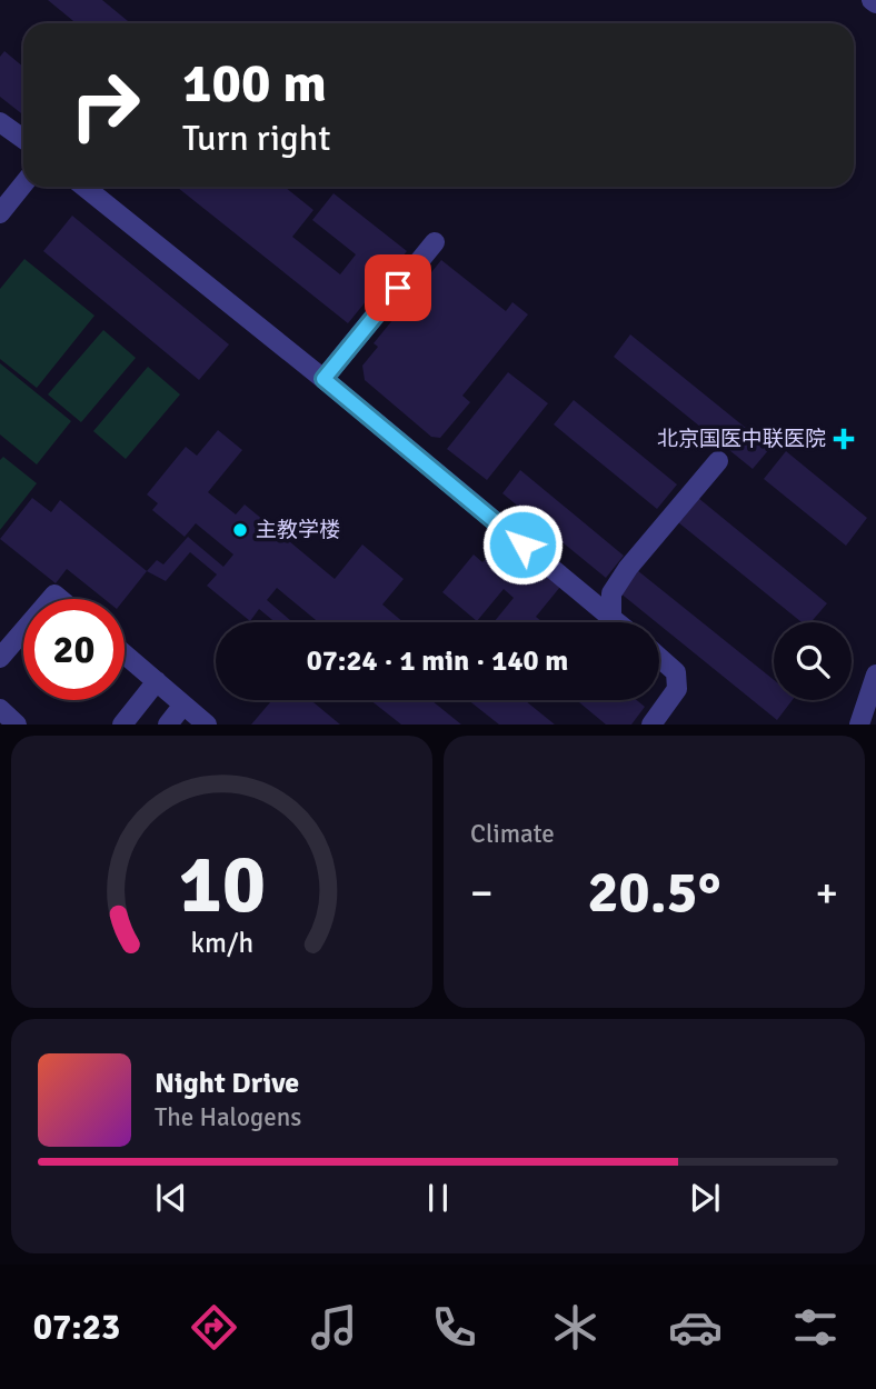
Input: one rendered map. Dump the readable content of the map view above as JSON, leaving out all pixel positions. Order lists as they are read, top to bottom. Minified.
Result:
{"places":{"health":["北京国医中联医院"],"other":["主教学楼"]},"page":{"turn":["100 m","Turn right"],"limit":"20","trip":"07:24 · 1 min · 140 m","tile":"Climate","heat":["−","20.5°","+"],"song":["Night Drive","The Halogens"],"tabs":"07:23","gauge":["10","km/h"]}}
